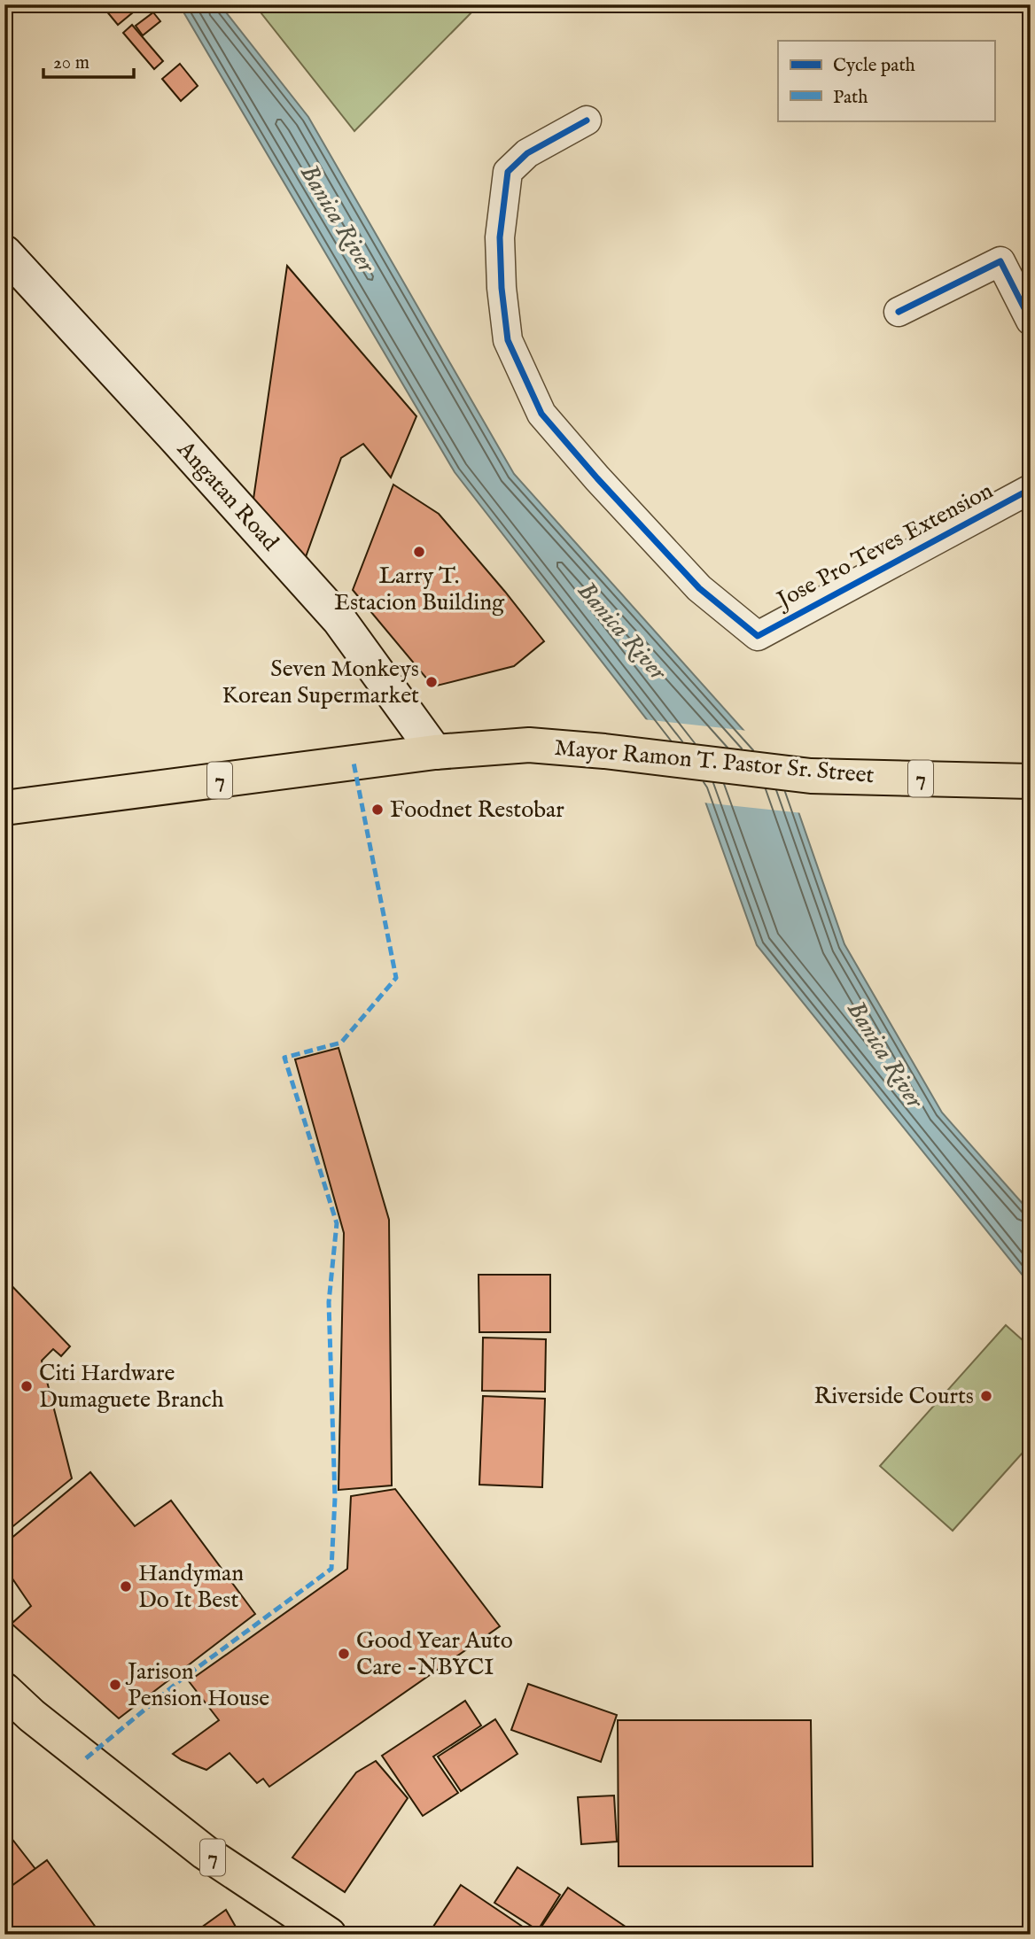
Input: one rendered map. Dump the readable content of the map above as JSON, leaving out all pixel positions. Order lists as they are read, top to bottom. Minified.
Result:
{"streets":{"main road":["Angatan Road","Mayor Ramon T. Pastor Sr. Street","7"],"street":["Jose Pro Teves Extension"]},"crossings":[["Angatan Road","Mayor Ramon T. Pastor Sr. Street"],["Angatan Road","7"],["Mayor Ramon T. Pastor Sr. Street","7"]],"water":["Banica River"],"places":["Larry T. Estacion Building","Seven Monkeys Korean Supermarket","Foodnet Restobar","Citi Hardware Dumaguete Branch","Riverside Courts","Handyman Do It Best","Good Year Auto Care -NBYCI","Jarison Pension House"],"legend":["Cycle path","Path"],"scale_bar":"20 m"}
